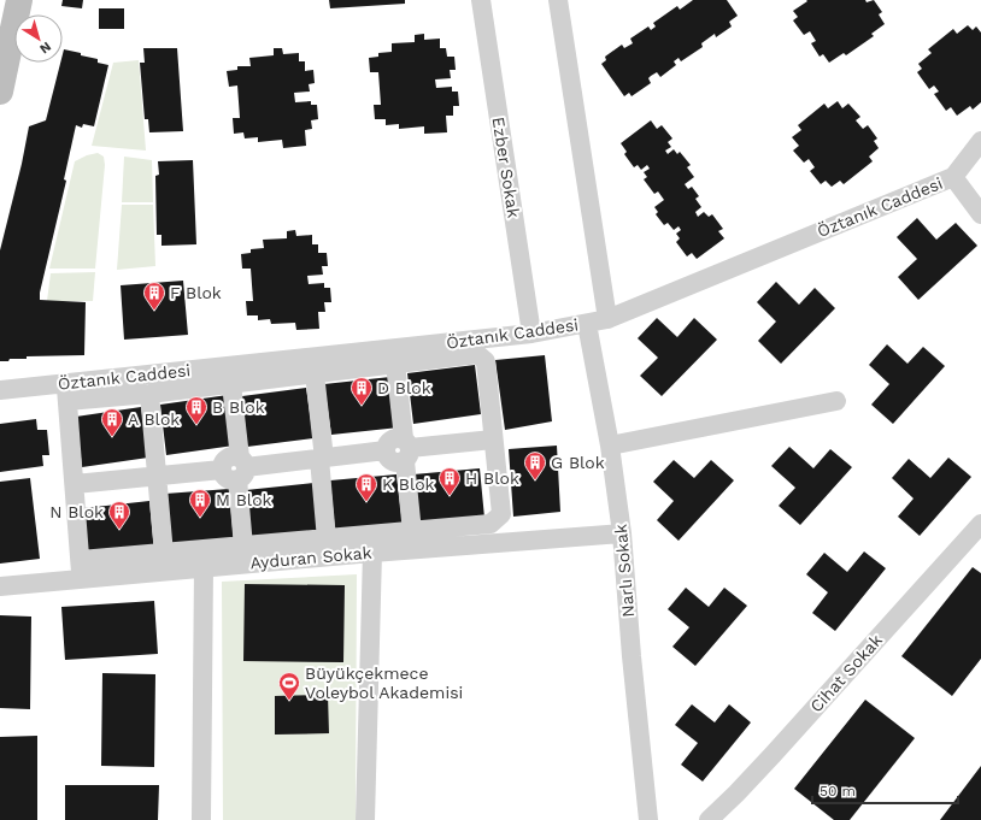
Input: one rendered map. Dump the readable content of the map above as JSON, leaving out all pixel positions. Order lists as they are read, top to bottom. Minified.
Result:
{"streets":{"street":["Ezber Sokak","Öztanık Caddesi","Ayduran Sokak","Narlı Sokak","Cihat Sokak"]},"crossings":[["Ezber Sokak","Öztanık Caddesi"],["Öztanık Caddesi","Narlı Sokak"],["Ayduran Sokak","Narlı Sokak"]],"places":{"building":["F Blok","D Blok","B Blok","A Blok","G Blok","H Blok","K Blok","M Blok","N Blok"],"sports":["Büyükçekmece Voleybol Akademisi"]},"scale_bar":"50 m","north":"bottom right"}
